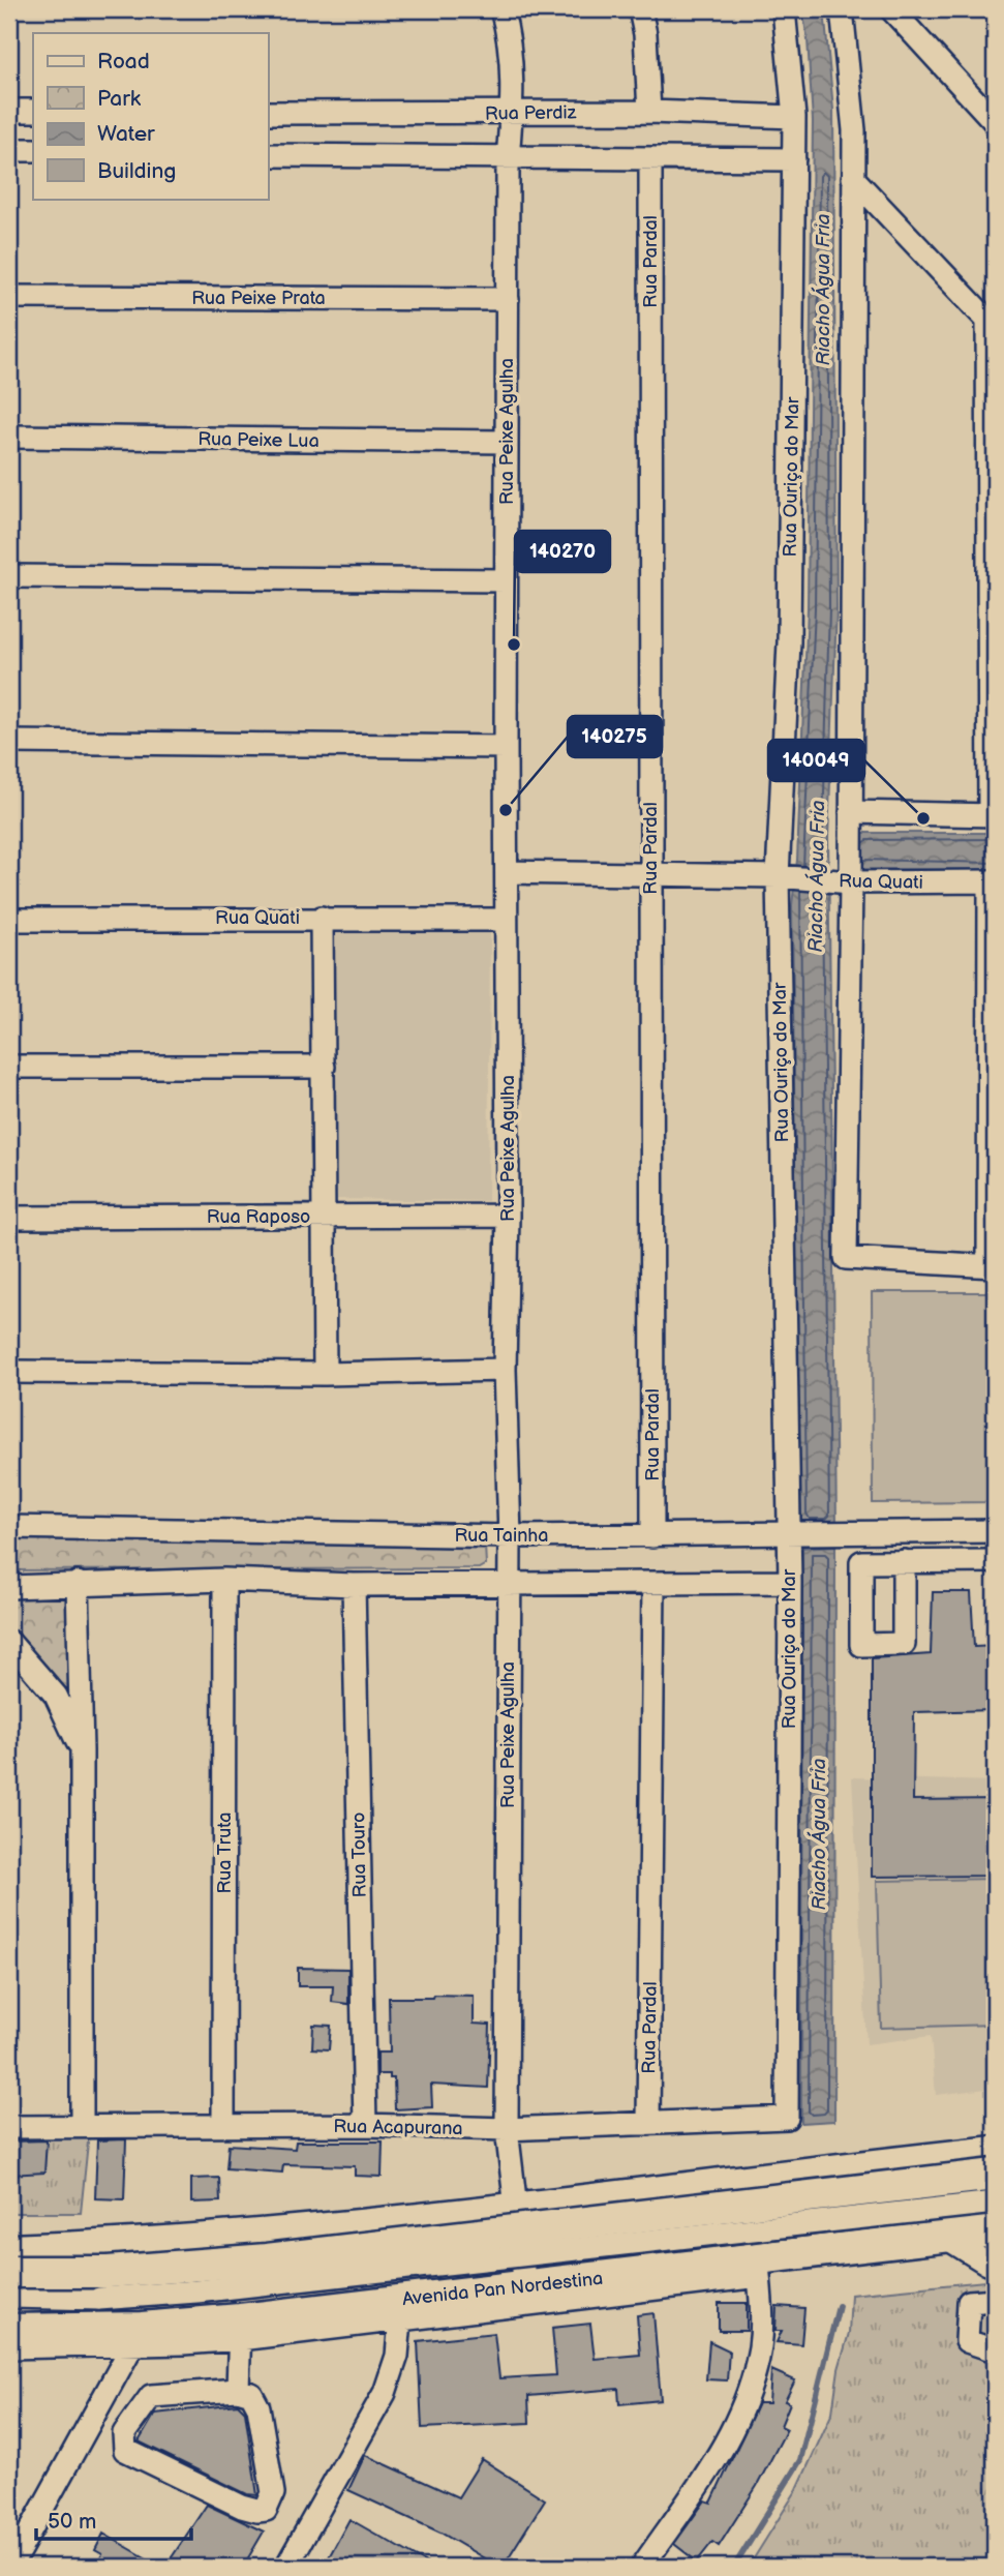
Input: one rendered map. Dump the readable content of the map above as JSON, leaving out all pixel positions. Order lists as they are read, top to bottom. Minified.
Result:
{"streets":{"highway":["Avenida Pan Nordestina"],"street":["Rua Perdiz","Rua Pardal","Rua Peixe Prata","Rua Peixe Agulha","Rua Peixe Lua","Rua Ouriço do Mar","Rua Quati","Rua Raposo","Rua Tainha","Rua Truta","Rua Touro","Rua Acapurana"]},"crossings":[["Rua Perdiz","Rua Peixe Agulha"],["Rua Perdiz","Rua Ouriço do Mar"],["Rua Pardal","Rua Quati"],["Rua Pardal","Rua Tainha"],["Rua Pardal","Rua Acapurana"],["Rua Peixe Prata","Rua Peixe Agulha"],["Rua Peixe Agulha","Rua Peixe Lua"],["Rua Peixe Agulha","Rua Quati"],["Rua Peixe Agulha","Rua Raposo"],["Rua Peixe Agulha","Rua Tainha"],["Rua Peixe Agulha","Rua Acapurana"],["Rua Peixe Agulha","Avenida Pan Nordestina"],["Rua Ouriço do Mar","Rua Quati"],["Rua Ouriço do Mar","Rua Tainha"],["Rua Ouriço do Mar","Rua Acapurana"],["Rua Truta","Rua Acapurana"],["Rua Touro","Rua Acapurana"]],"water":["Riacho Água Fria"],"places":["140270","140275","140049"],"legend":["Road","Park","Water","Building"],"scale_bar":"50 m"}
